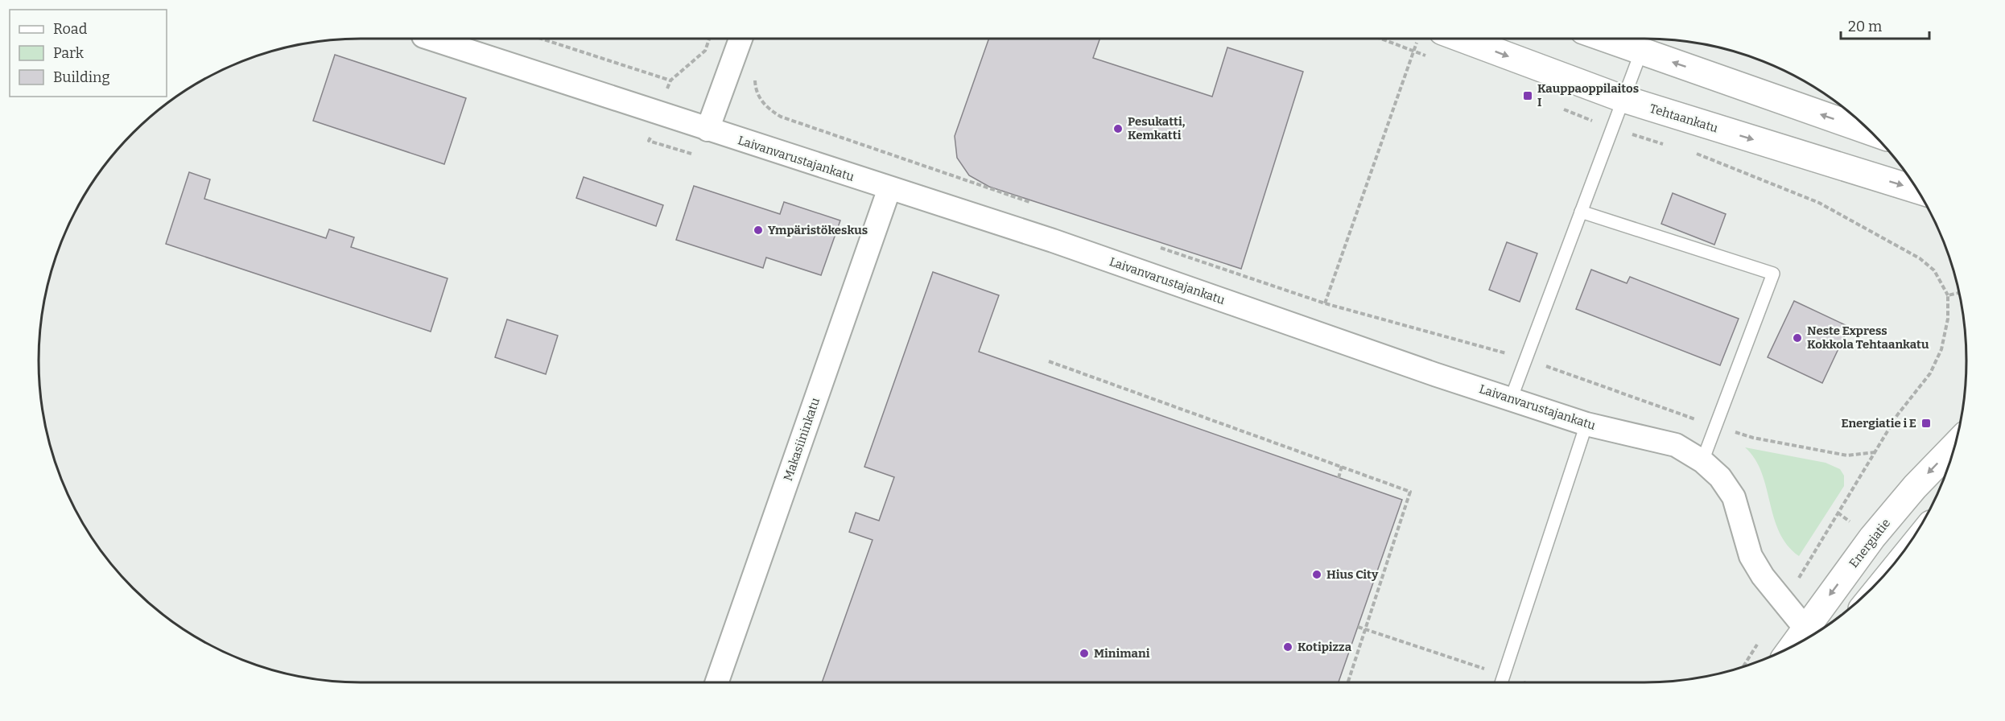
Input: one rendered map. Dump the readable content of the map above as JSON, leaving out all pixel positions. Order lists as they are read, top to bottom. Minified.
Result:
{"streets":{"main road":["Tehtaankatu","Energiatie"],"street":["Laivanvarustajankatu","Makasiininkatu"]},"crossings":[["Laivanvarustajankatu","Makasiininkatu"],["Laivanvarustajankatu","Energiatie"]],"one_way":["Energiatie"],"places":{"transit":["Kauppaoppilaitos I","Energiatie i E"],"other":["Pesukatti, Kemkatti","Ympäristökeskus","Neste Express Kokkola Tehtaankatu","Hius City","Kotipizza","Minimani"]},"legend":["Road","Park","Building"],"scale_bar":"20 m"}
